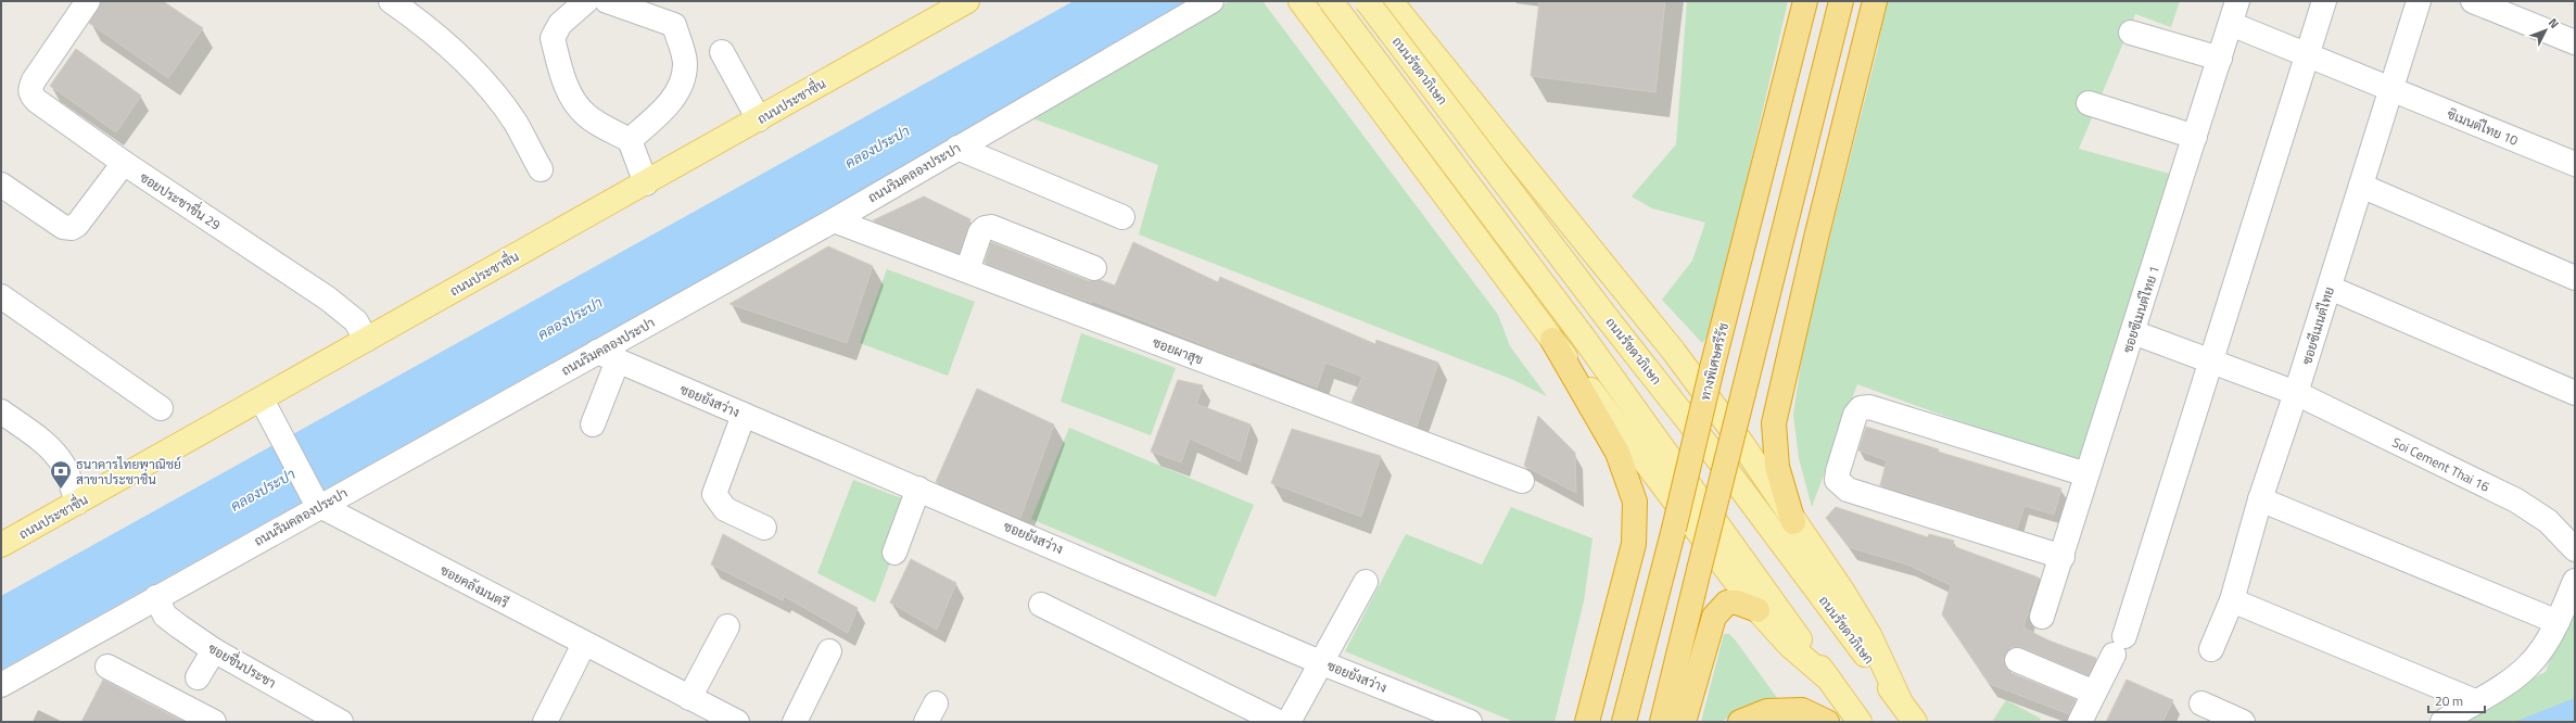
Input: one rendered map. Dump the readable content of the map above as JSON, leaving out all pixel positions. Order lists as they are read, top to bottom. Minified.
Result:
{"streets":{"highway":["ทางพิเศษศรีรัช"],"main road":["ถนนรัชดาภิเษก","ถนนประชาชื่น"],"street":["ซิเมนต์ไทย 10","ถนนริมคลองประปา","ซอยประชาชื่น 29","ซอยซีเมนต์ไทย 1","ซอยซีเมนต์ไทย","ซอยผาสุข","ซอยยังสว่าง","Soi Cement Thai 16","ซอยคลังมนตรี","ซอยชื่นประชา"]},"crossings":[["ถนนประชาชื่น","ซอยประชาชื่น 29"],["ซิเมนต์ไทย 10","ซอยซีเมนต์ไทย 1"],["ซิเมนต์ไทย 10","ซอยซีเมนต์ไทย"],["ถนนริมคลองประปา","ซอยผาสุข"],["ถนนริมคลองประปา","ซอยยังสว่าง"],["ถนนริมคลองประปา","ซอยคลังมนตรี"],["ถนนริมคลองประปา","ซอยชื่นประชา"],["ซอยซีเมนต์ไทย 1","Soi Cement Thai 16"],["ซอยซีเมนต์ไทย","Soi Cement Thai 16"]],"water":["คลองประปา"],"places":{"bank":["ธนาคารไทยพาณิชย์ สาขาประชาชื่น"]},"scale_bar":"20 m","north":"top right"}
